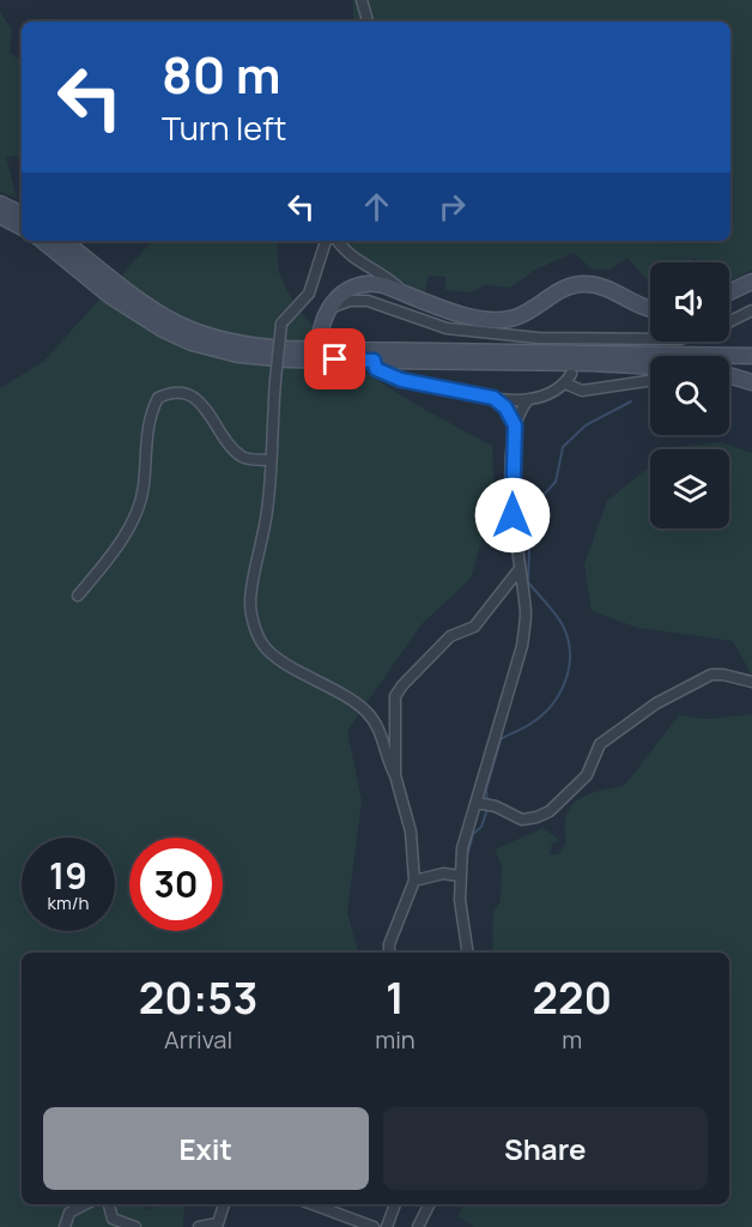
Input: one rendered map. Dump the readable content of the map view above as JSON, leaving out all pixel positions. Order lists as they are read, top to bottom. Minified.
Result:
{"page":{"turn":["80 m","Turn left"],"speed":"19 km/h","limit":"30","eta":["20:53","Arrival","1","min","220","m"],"buttons":["Exit","Share"]}}
